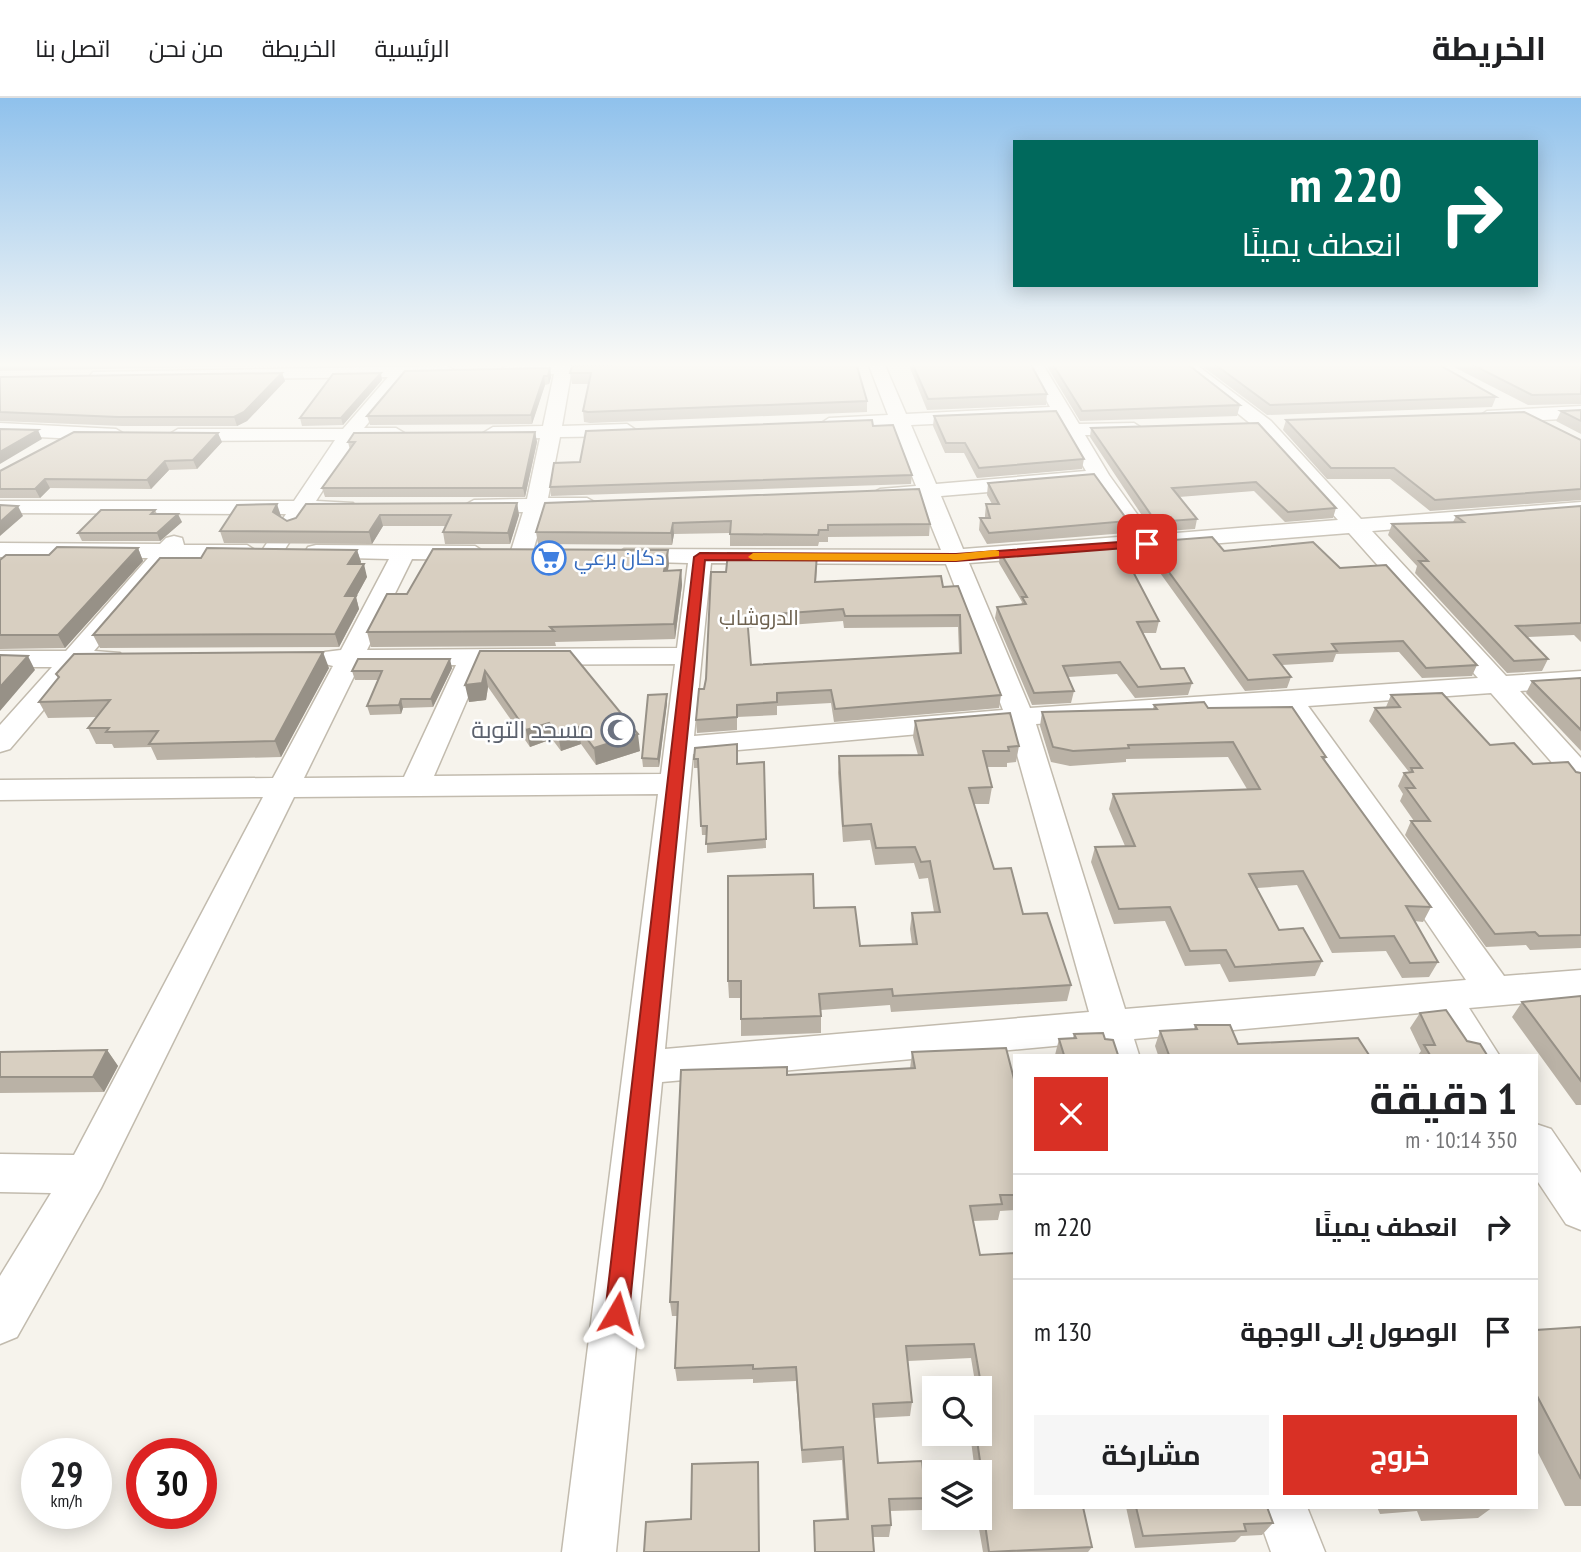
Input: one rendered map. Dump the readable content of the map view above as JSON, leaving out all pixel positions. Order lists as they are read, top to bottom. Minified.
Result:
{"districts":["الدروشاب"],"places":{"supermarket":["دكان برعي"],"mosque":["مسجد التوبة"]},"page":{"header":"الخريطة","nav":["الرئيسية","الخريطة","من نحن","اتصل بنا"],"turn":["220 m","انعطف يمينًا"],"heading":["1 دقيقة","350 m · 10:14"],"list":[{"name":"انعطف يمينًا","value":"220 m"},{"name":"الوصول إلى الوجهة","value":"130 m"}],"buttons":["خروج","مشاركة"],"speed":"29 km/h","limit":"30"}}
